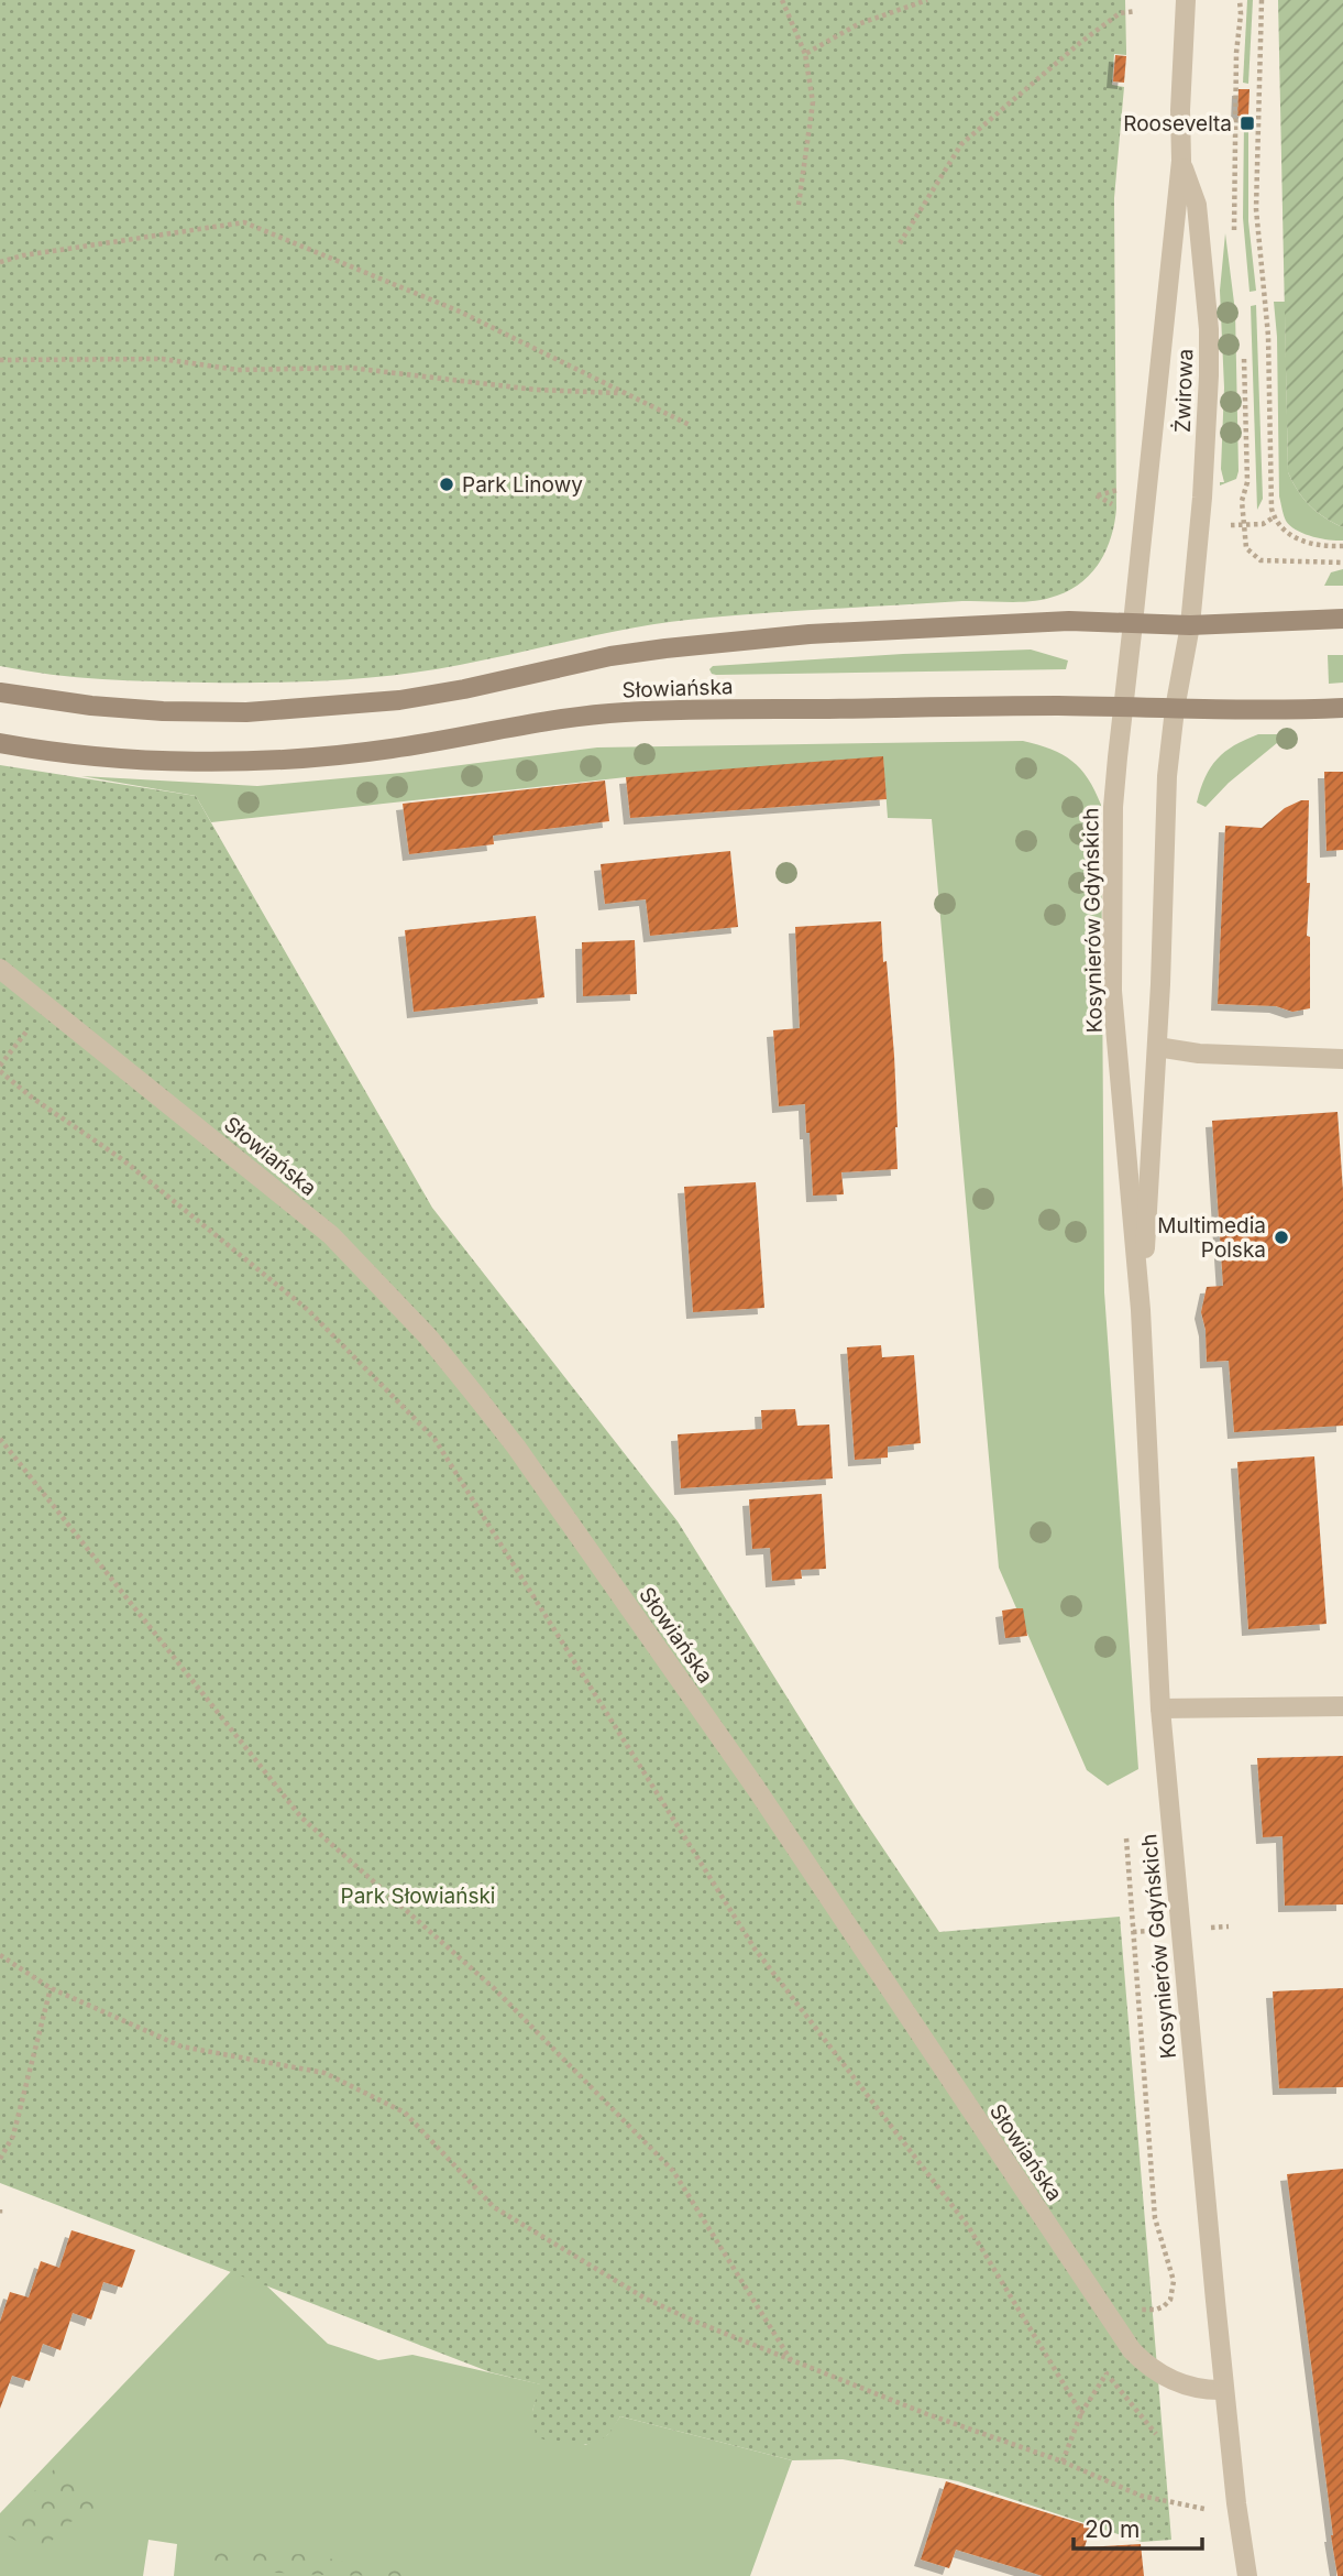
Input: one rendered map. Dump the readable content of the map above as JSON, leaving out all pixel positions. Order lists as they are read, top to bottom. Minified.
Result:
{"streets":{"main road":["Słowiańska"],"street":["Żwirowa","Kosynierów Gdyńskich"]},"crossings":[["Żwirowa","Słowiańska"],["Żwirowa","Kosynierów Gdyńskich"],["Słowiańska","Kosynierów Gdyńskich"]],"parks":["Park Słowiański"],"places":{"transit":["Roosevelta"],"other":["Park Linowy","Multimedia Polska"]},"scale_bar":"20 m"}
